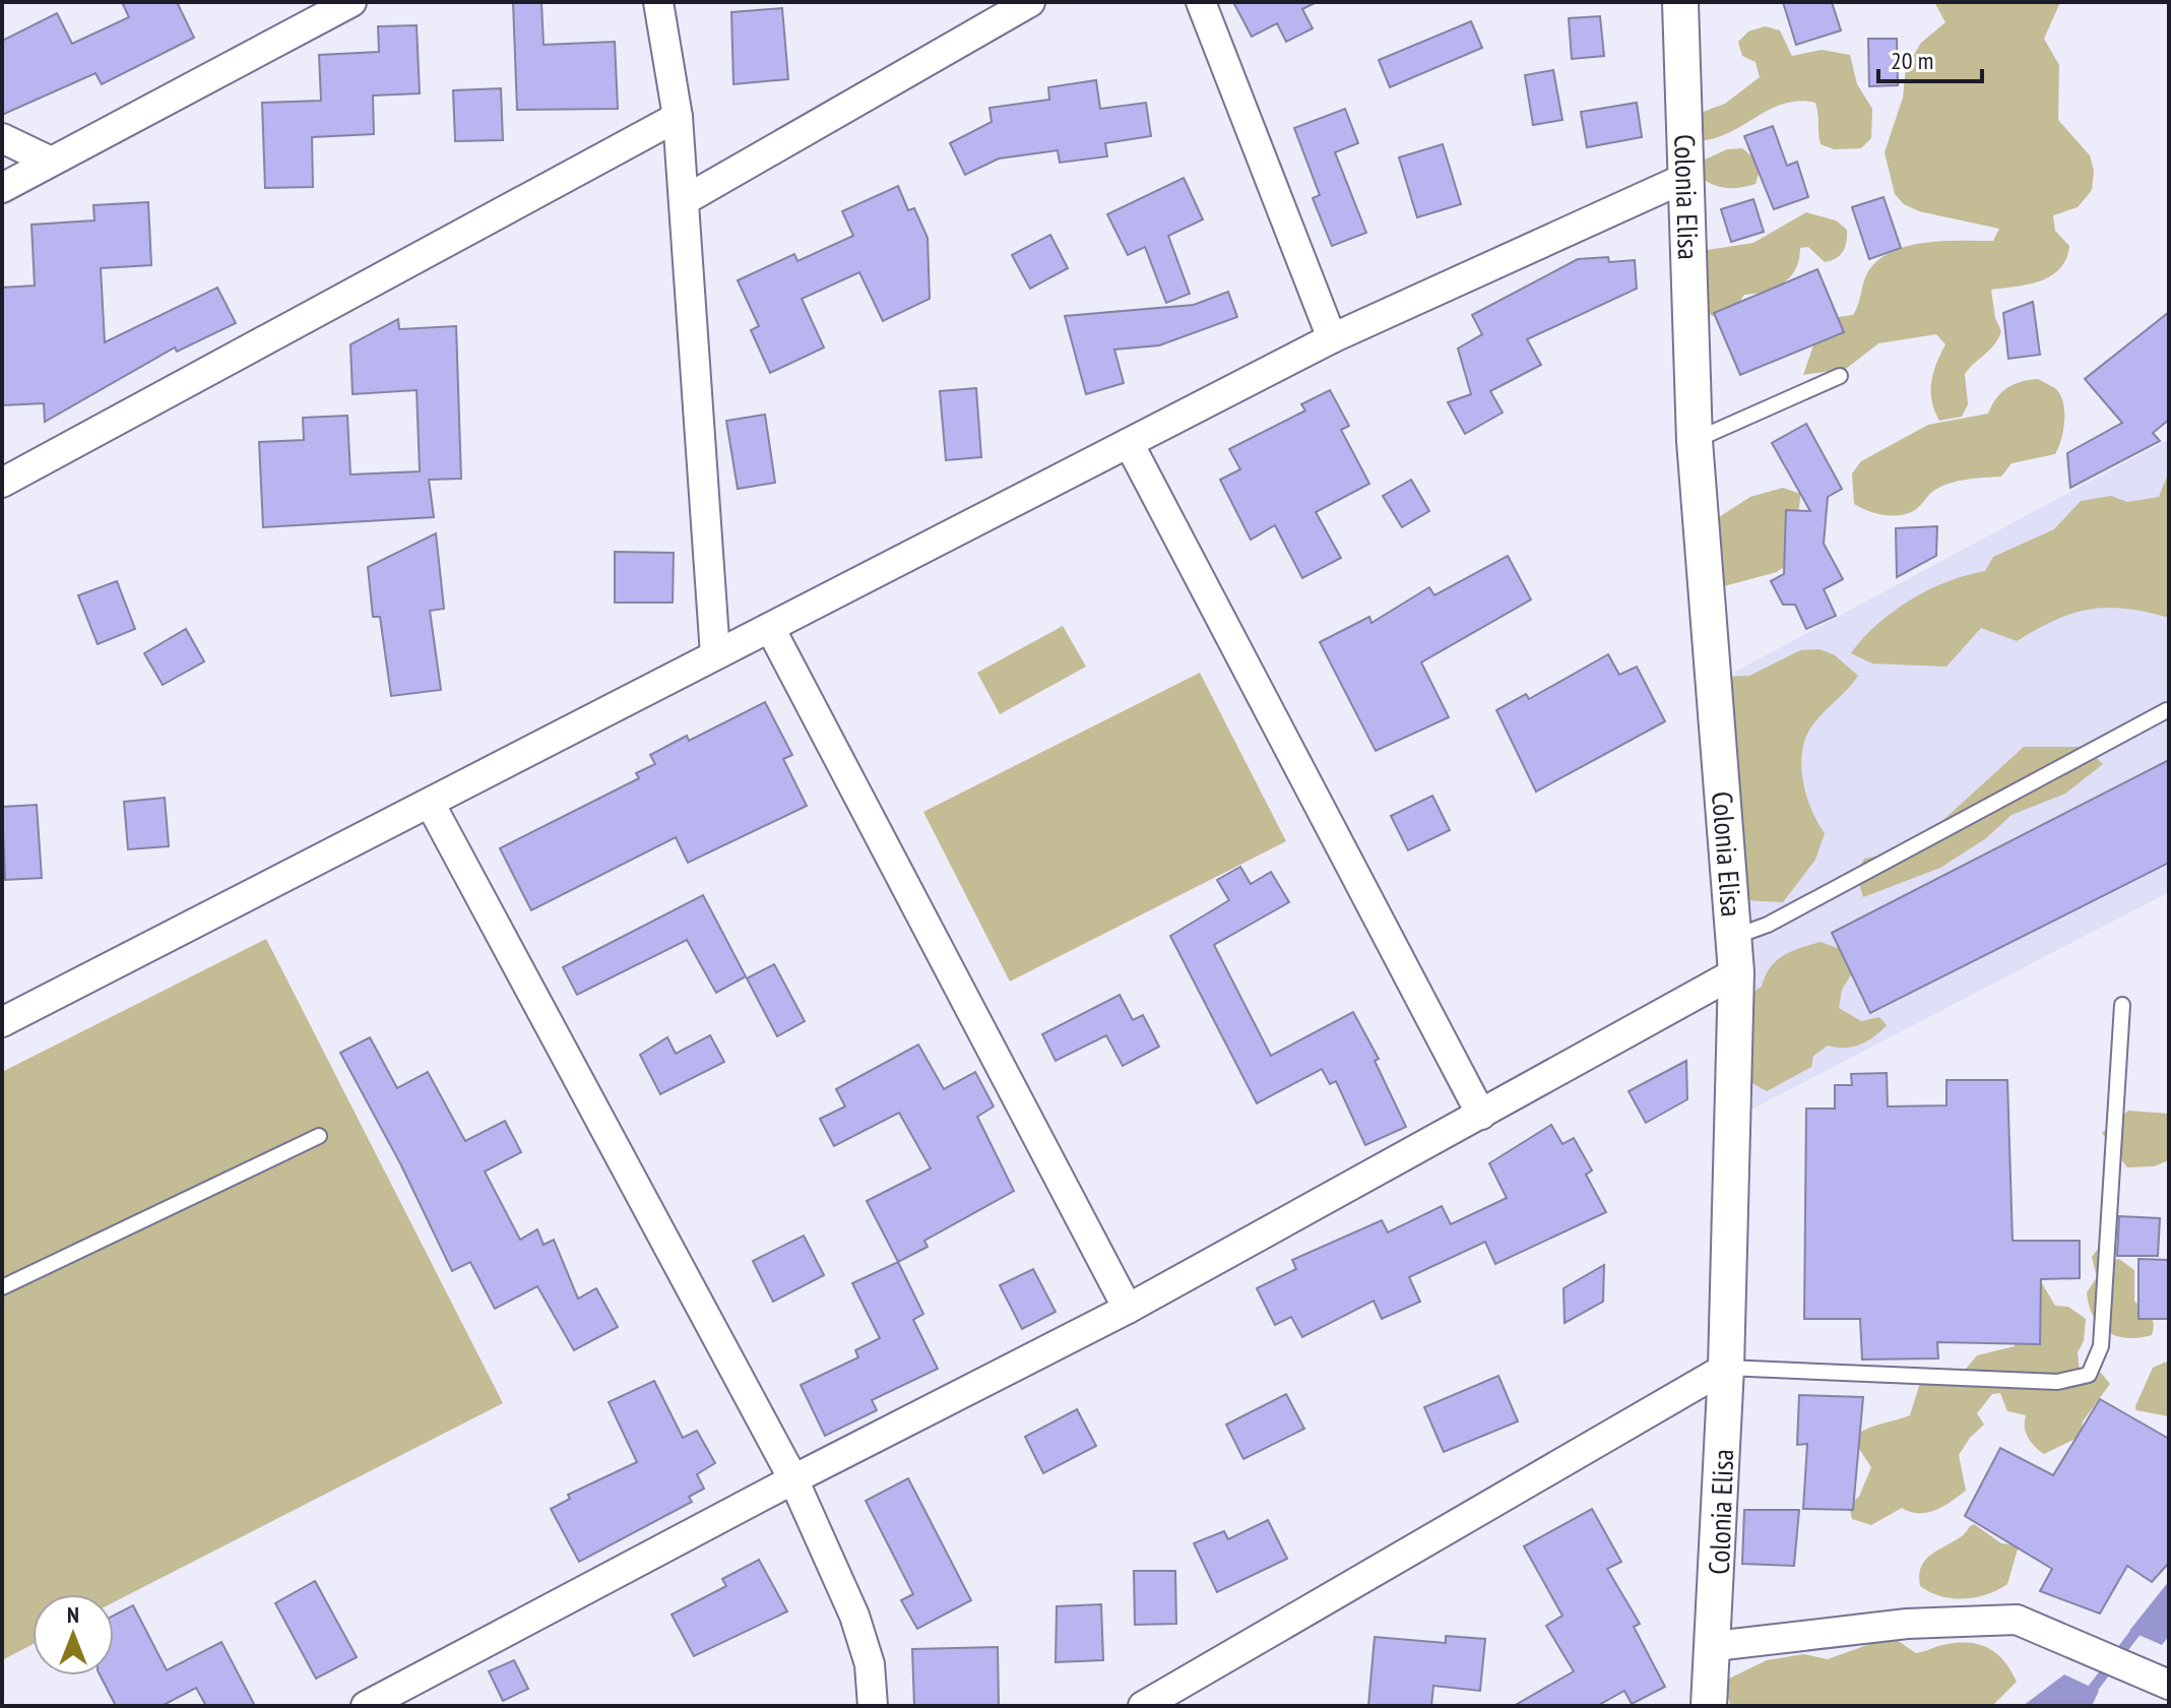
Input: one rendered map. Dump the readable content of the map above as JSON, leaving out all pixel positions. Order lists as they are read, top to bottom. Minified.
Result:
{"streets":{"street":["Colonia Elisa"]},"scale_bar":"20 m","north":"top"}
